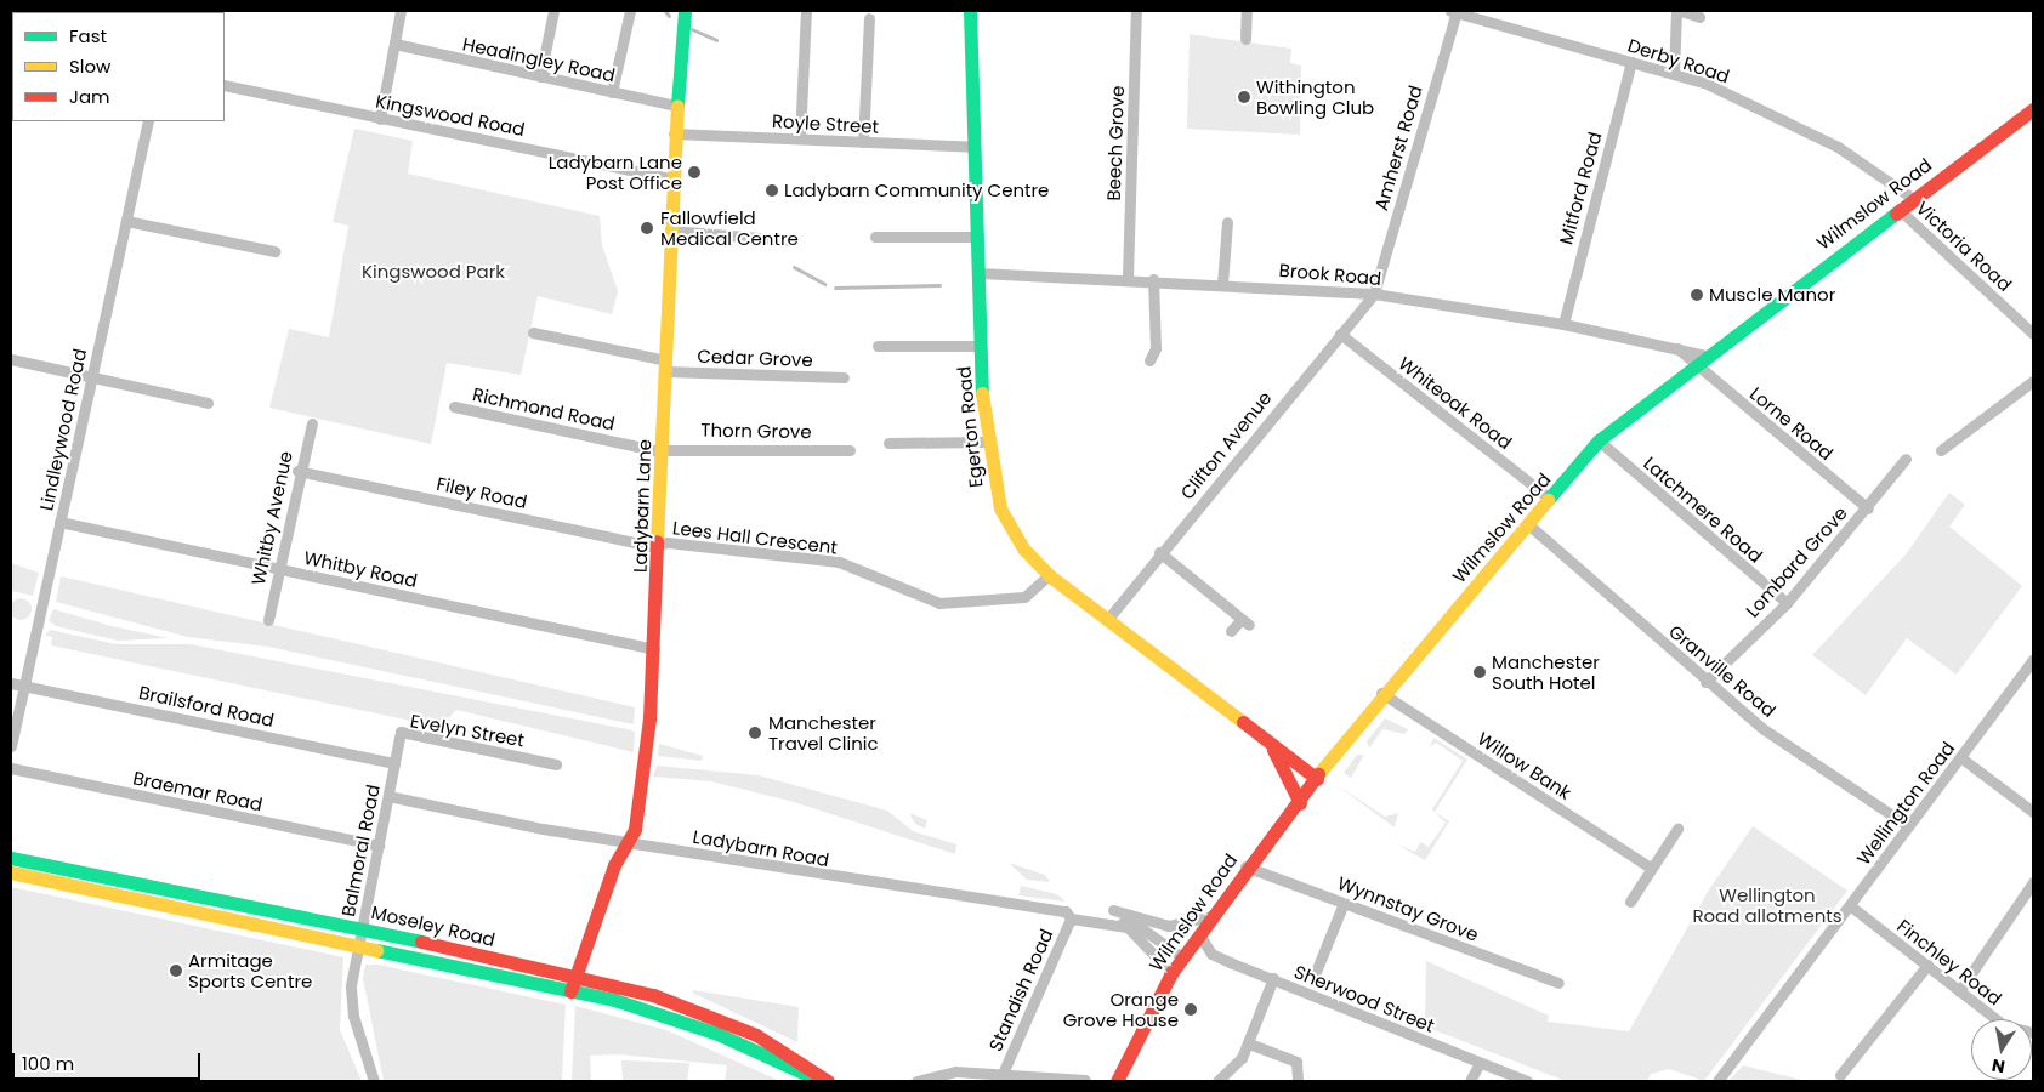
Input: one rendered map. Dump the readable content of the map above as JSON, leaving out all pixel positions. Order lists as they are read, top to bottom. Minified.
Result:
{"streets":{"main road":["Wilmslow Road","Egerton Road","Ladybarn Lane","Moseley Road"],"street":["Headingley Road","Derby Road","Kingswood Road","Royle Street","Beech Grove","Amherst Road","Mitford Road","Victoria Road","Brook Road","Cedar Grove","Whiteoak Road","Richmond Road","Lorne Road","Lindleywood Road","Thorn Grove","Clifton Avenue","Filey Road","Latchmere Road","Whitby Avenue","Lees Hall Crescent","Lombard Grove","Whitby Road","Granville Road","Brailsford Road","Evelyn Street","Willow Bank","Braemar Road","Wellington Road","Ladybarn Road","Balmoral Road","Wynnstay Grove","Finchley Road","Standish Road","Sherwood Street"]},"crossings":[["Headingley Road","Ladybarn Lane"],["Derby Road","Amherst Road"],["Derby Road","Mitford Road"],["Derby Road","Wilmslow Road"],["Kingswood Road","Ladybarn Lane"],["Royle Street","Egerton Road"],["Royle Street","Ladybarn Lane"],["Beech Grove","Brook Road"],["Amherst Road","Brook Road"],["Amherst Road","Clifton Avenue"],["Mitford Road","Brook Road"],["Wilmslow Road","Victoria Road"],["Wilmslow Road","Brook Road"],["Wilmslow Road","Whiteoak Road"],["Wilmslow Road","Lorne Road"],["Wilmslow Road","Egerton Road"],["Wilmslow Road","Latchmere Road"],["Wilmslow Road","Granville Road"],["Wilmslow Road","Willow Bank"],["Wilmslow Road","Wynnstay Grove"],["Wilmslow Road","Sherwood Street"],["Brook Road","Egerton Road"],["Brook Road","Clifton Avenue"],["Cedar Grove","Ladybarn Lane"],["Whiteoak Road","Clifton Avenue"],["Richmond Road","Thorn Grove"],["Richmond Road","Ladybarn Lane"],["Lorne Road","Lombard Grove"],["Egerton Road","Clifton Avenue"],["Egerton Road","Lees Hall Crescent"],["Lindleywood Road","Whitby Road"],["Lindleywood Road","Brailsford Road"],["Thorn Grove","Ladybarn Lane"],["Filey Road","Ladybarn Lane"],["Filey Road","Whitby Avenue"],["Filey Road","Lees Hall Crescent"],["Ladybarn Lane","Lees Hall Crescent"],["Ladybarn Lane","Whitby Road"],["Ladybarn Lane","Ladybarn Road"],["Ladybarn Lane","Moseley Road"],["Latchmere Road","Lombard Grove"],["Whitby Avenue","Whitby Road"],["Lombard Grove","Granville Road"],["Granville Road","Wellington Road"],["Brailsford Road","Evelyn Street"],["Brailsford Road","Balmoral Road"],["Evelyn Street","Balmoral Road"],["Braemar Road","Balmoral Road"],["Wellington Road","Finchley Road"],["Ladybarn Road","Balmoral Road"],["Ladybarn Road","Standish Road"],["Balmoral Road","Moseley Road"]],"parks":["Kingswood Park","Wellington Road allotments"],"places":["Withington Bowling Club","Ladybarn Lane Post Office","Ladybarn Community Centre","Fallowfield Medical Centre","Muscle Manor","Manchester South Hotel","Manchester Travel Clinic","Armitage Sports Centre","Orange Grove House"],"legend":["Fast","Slow","Jam"],"scale_bar":"100 m","north":"bottom"}
